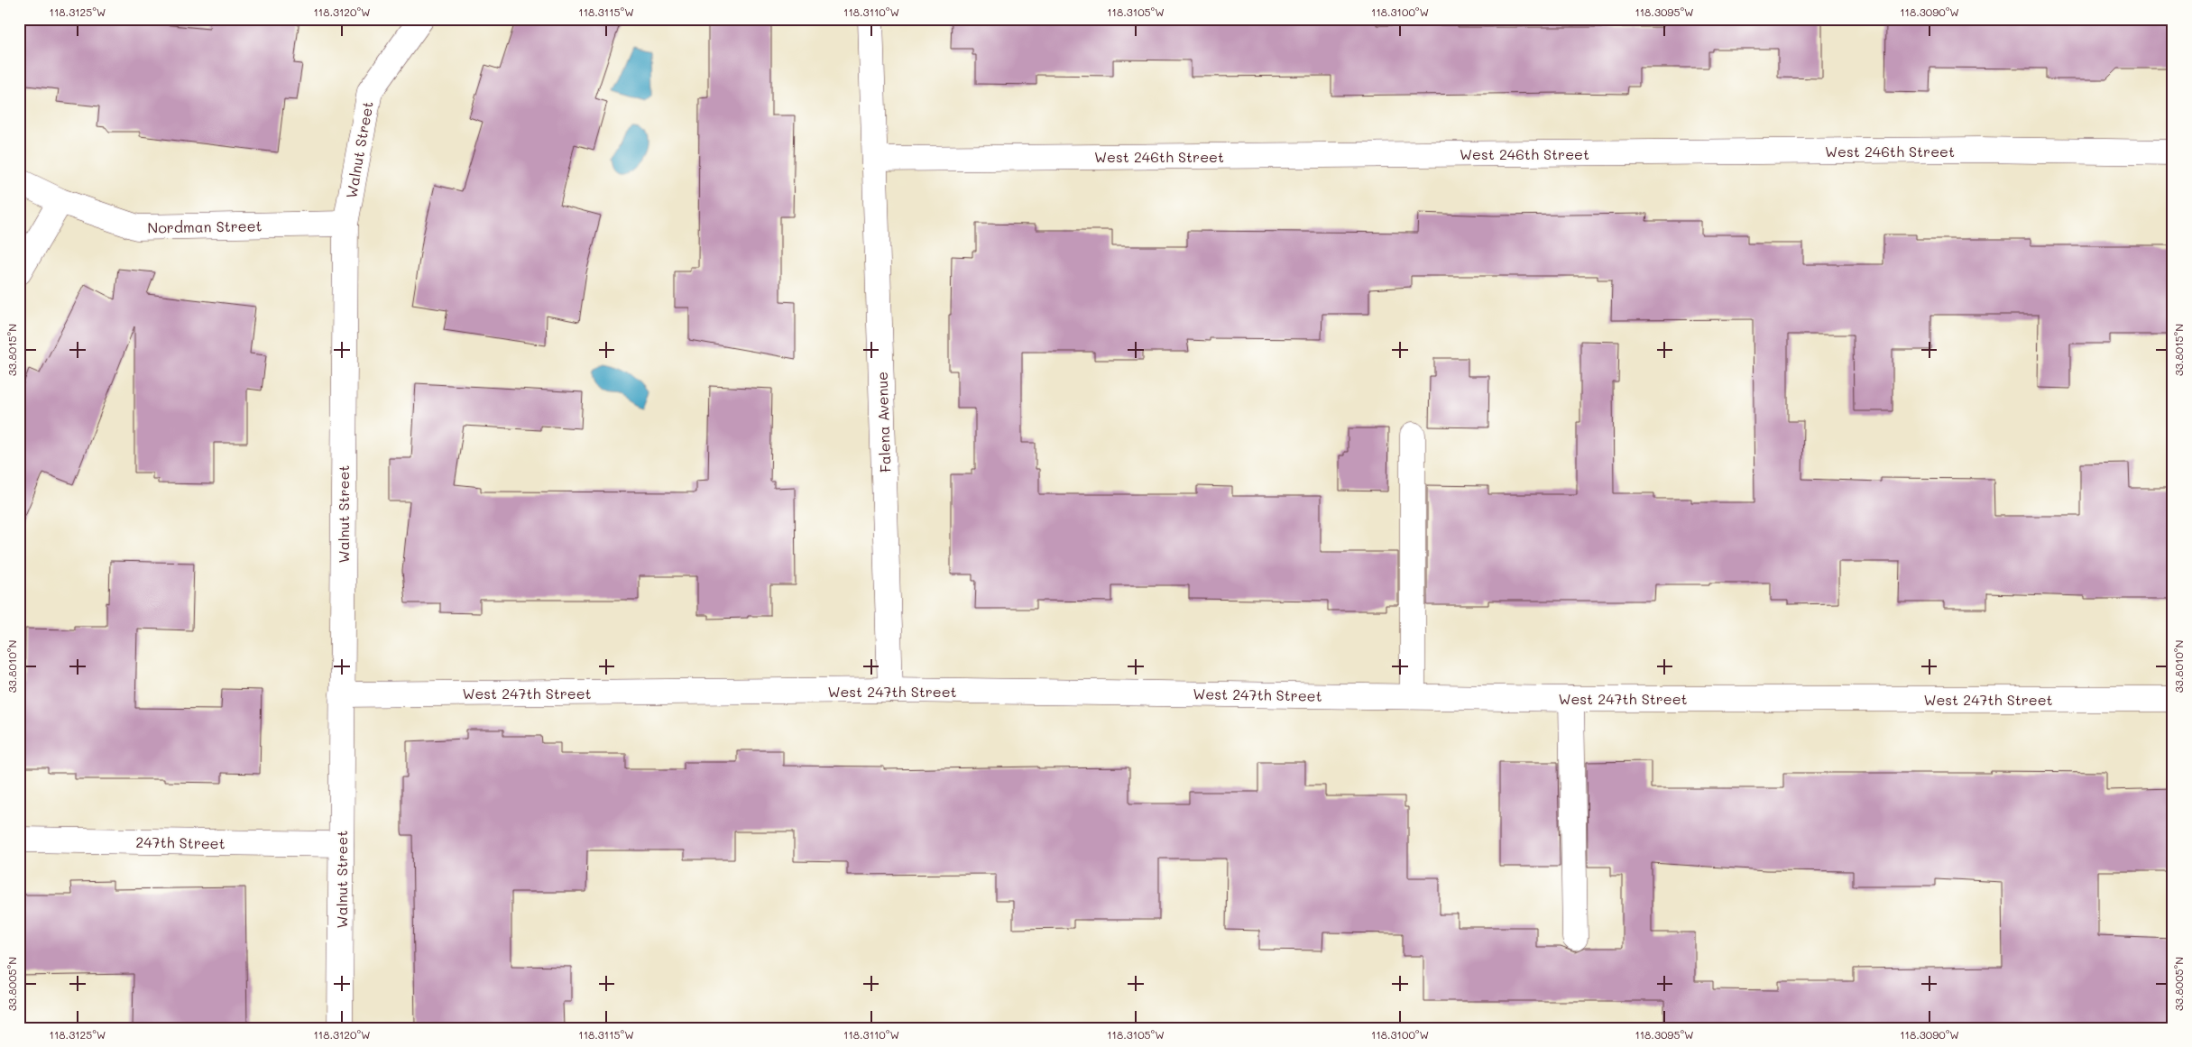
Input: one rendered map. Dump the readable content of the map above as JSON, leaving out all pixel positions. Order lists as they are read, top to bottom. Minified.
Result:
{"streets":{"street":["Walnut Street","West 246th Street","Nordman Street","Falena Avenue","West 247th Street","247th Street"]},"crossings":[["Walnut Street","Nordman Street"],["Walnut Street","West 247th Street"],["Walnut Street","247th Street"],["West 246th Street","Falena Avenue"],["Falena Avenue","West 247th Street"]],"coordinates":["118.3125°W","118.3120°W","118.3115°W","118.3110°W","118.3105°W","118.3100°W","118.3095°W","118.3090°W","33.8015°N","33.8010°N","33.8005°N"]}
